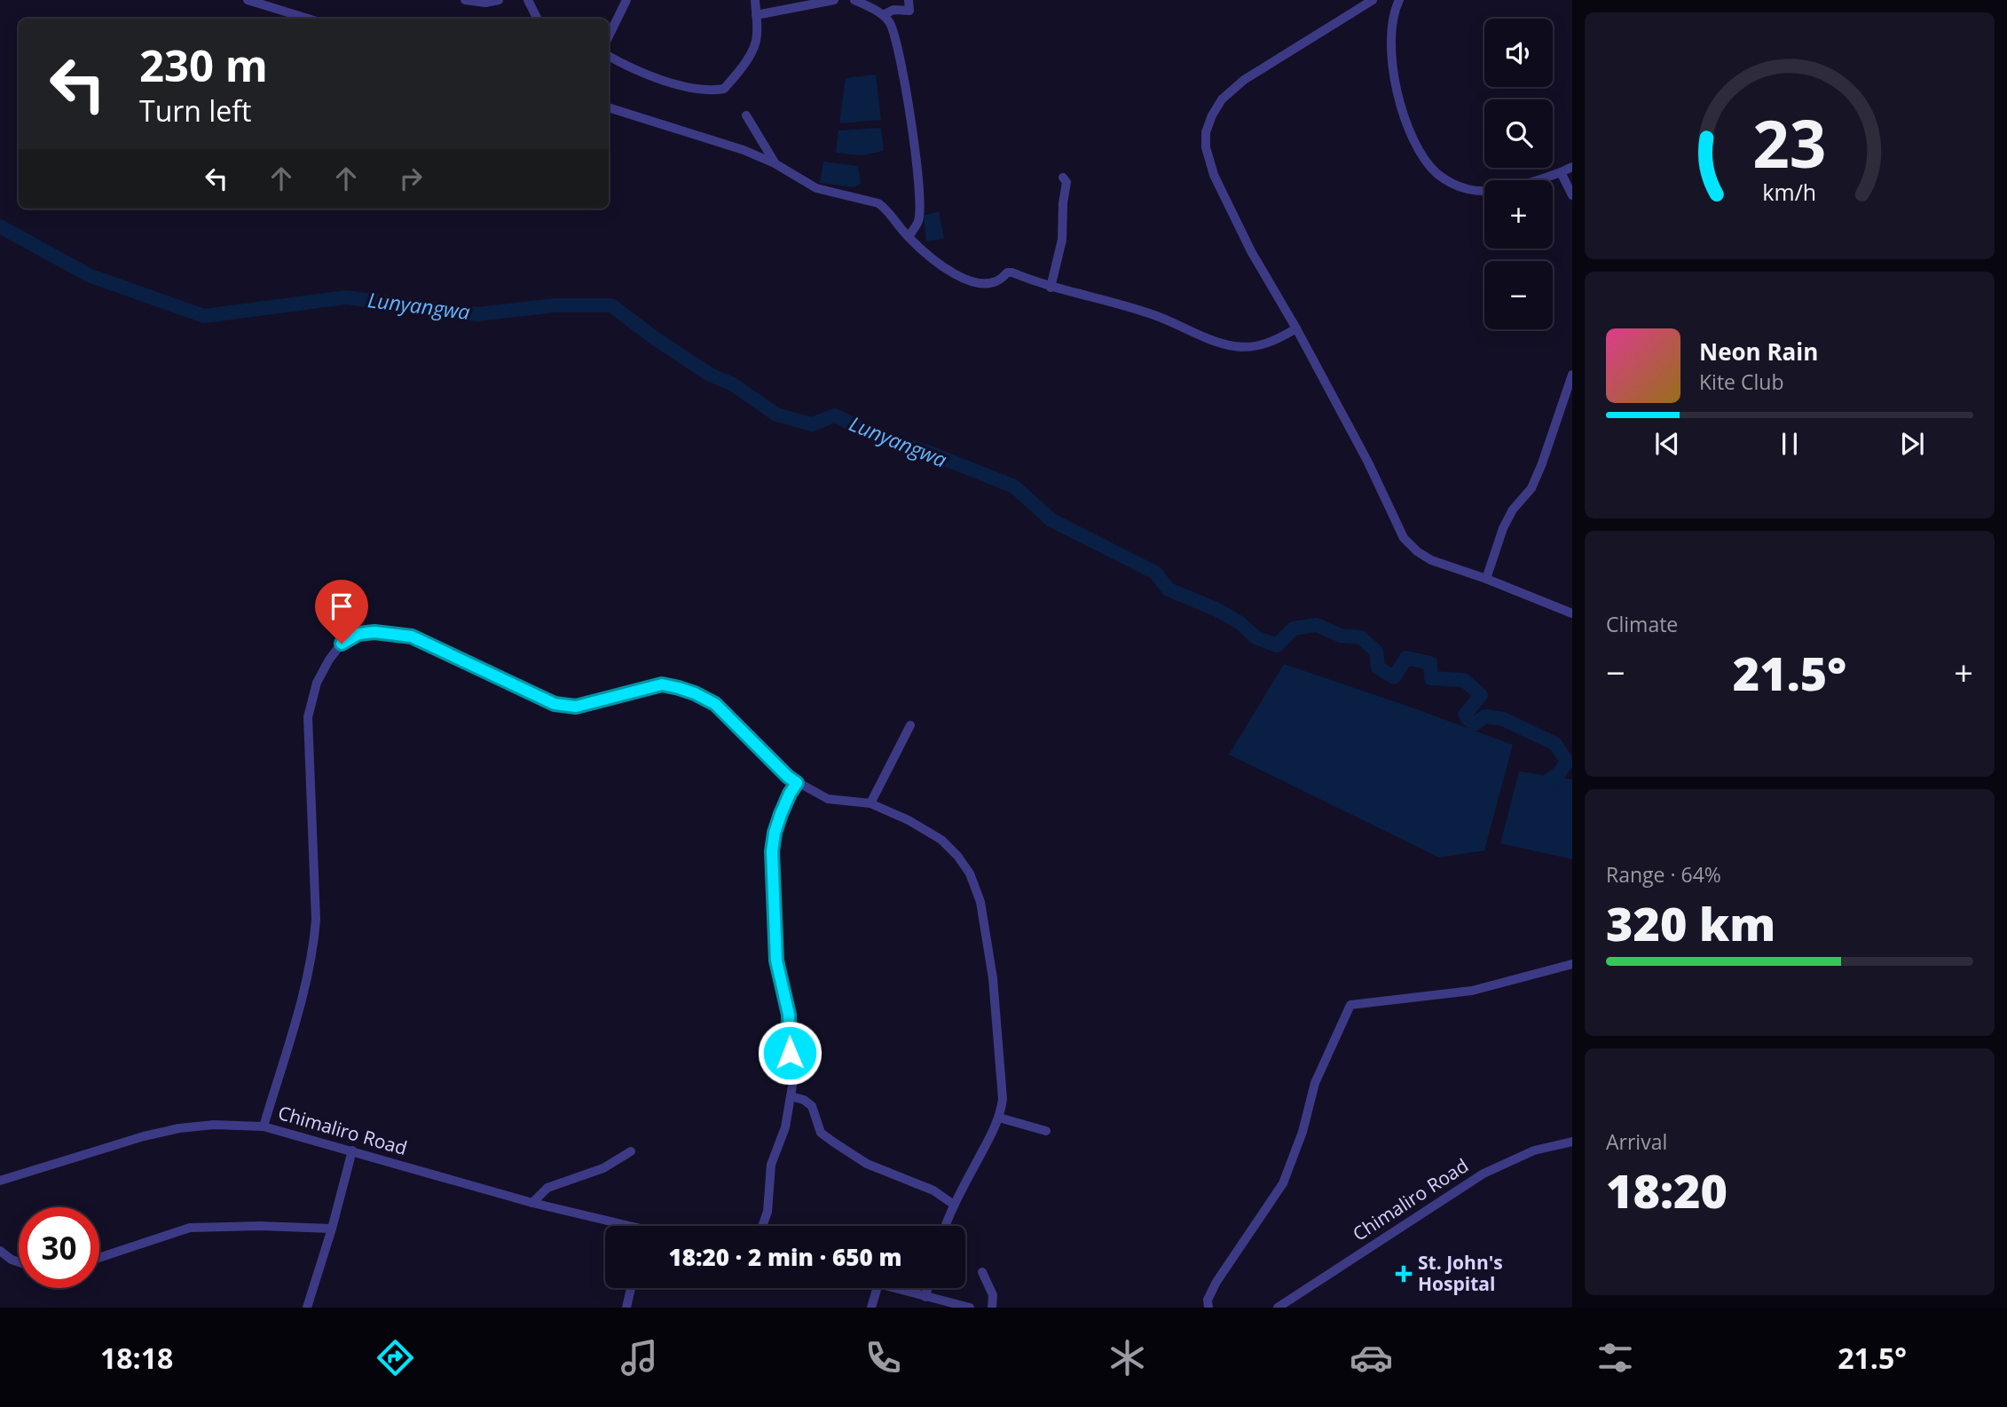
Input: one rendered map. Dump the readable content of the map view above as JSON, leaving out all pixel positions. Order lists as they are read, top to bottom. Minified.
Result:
{"streets":{"street":["Chimaliro Road"]},"water":["Lunyangwa"],"places":{"health":["St. John's Hospital"]},"page":{"map_buttons":["+","−"],"turn":["230 m","Turn left"],"song":["Neon Rain","Kite Club"],"tile":["Climate",["Range · 64%","320 km"],["Arrival","18:20"]],"heat":["−","21.5°","+"],"limit":"30","trip":"18:20 · 2 min · 650 m","tabs":["18:18","21.5°"],"gauge":["23","km/h"]}}
